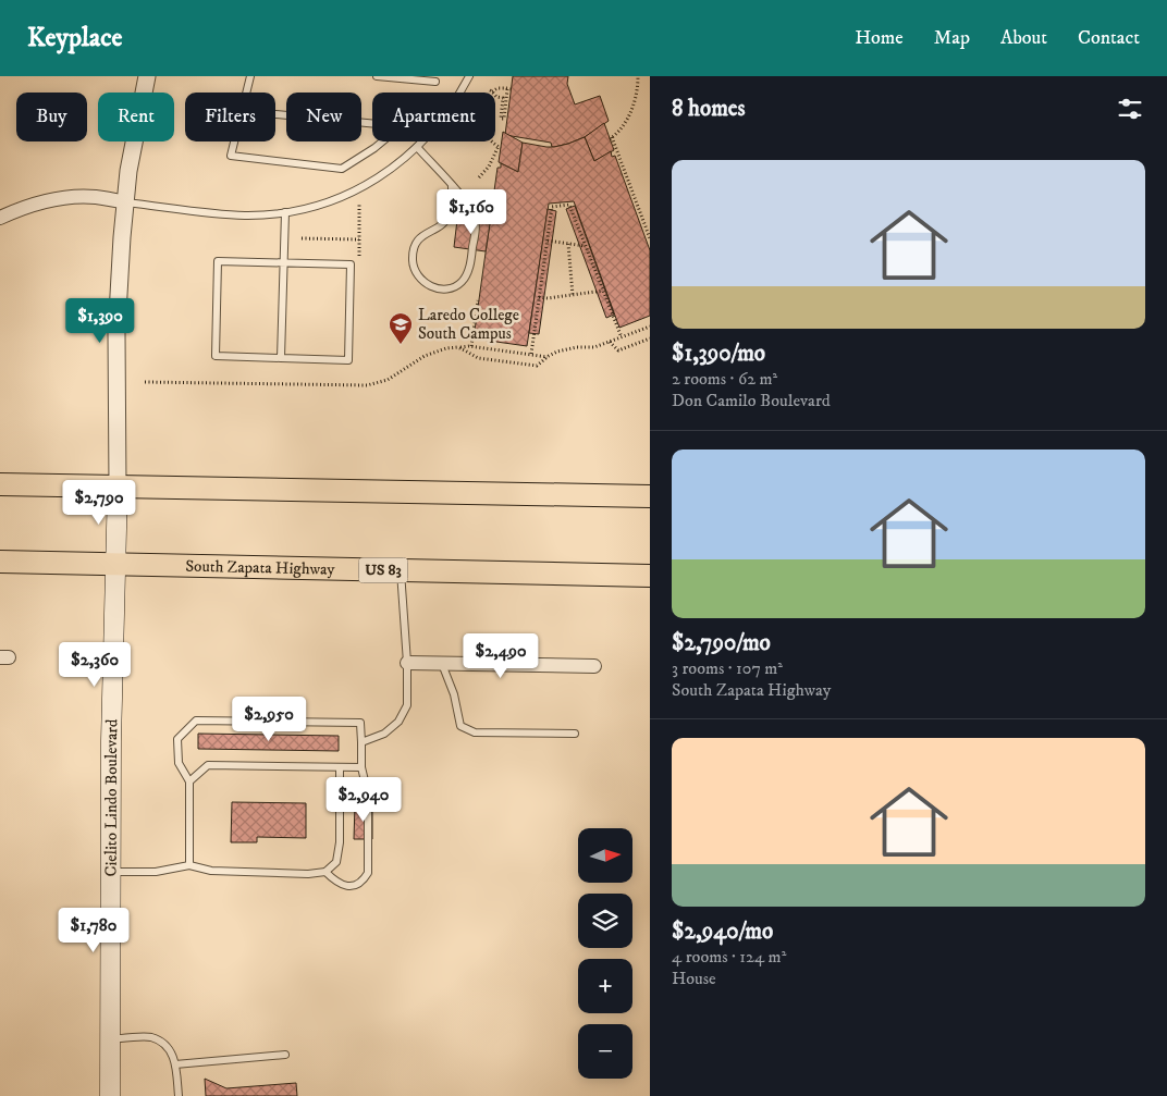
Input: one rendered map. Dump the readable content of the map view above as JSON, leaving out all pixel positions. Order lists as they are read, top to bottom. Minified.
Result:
{"streets":{"main road":["South Zapata Highway","US 83","Cielito Lindo Boulevard"]},"crossings":[["South Zapata Highway","Cielito Lindo Boulevard"]],"places":{"school or university":["Laredo College South Campus"]},"north":"right","page":{"header":"Keyplace","nav":["Home","Map","About","Contact"],"heading":"8 homes","chip":["Buy","Rent","Filters","New","Apartment"],"list":[{"name":"$1,390/mo","note":"2 rooms · 62 m² · Don Camilo Boulevard"},{"name":"$2,790/mo","note":"3 rooms · 107 m² · South Zapata Highway"},{"name":"$2,940/mo","note":"4 rooms · 124 m² · House"}],"price":["$1,160","$1,390","$2,790","$2,490","$2,360","$2,950","$2,940","$1,780"],"map_buttons":["+","−"]}}
